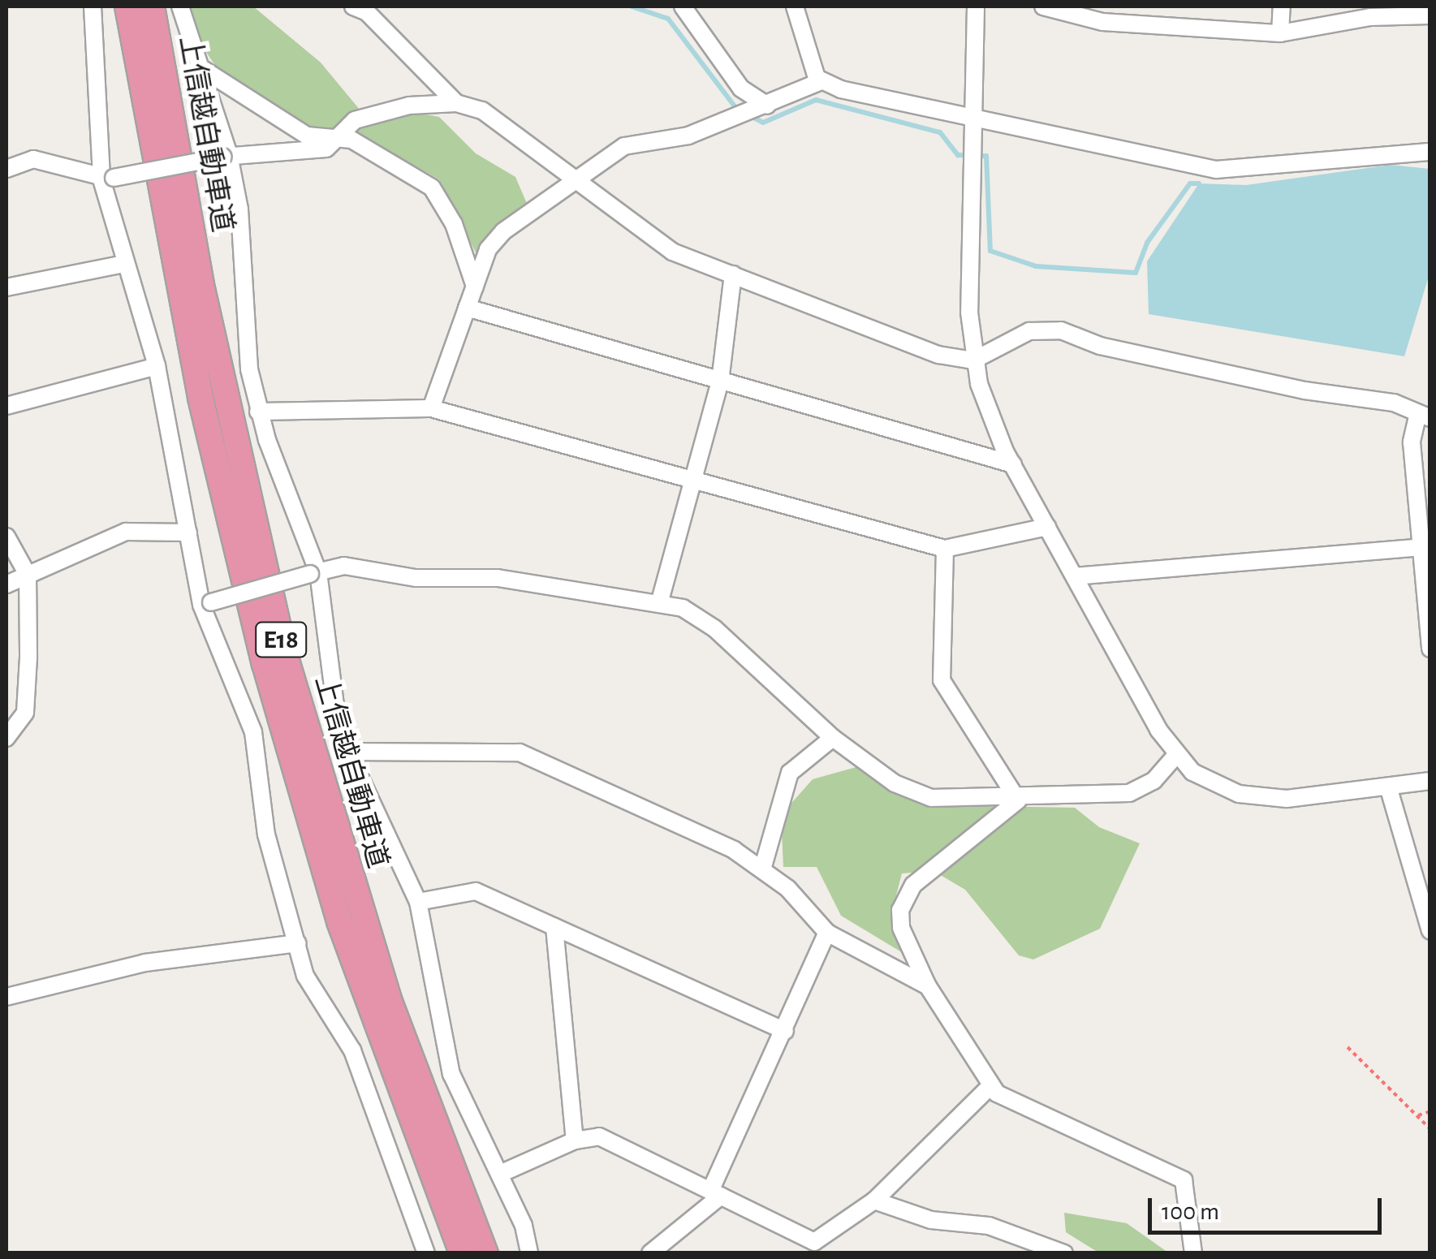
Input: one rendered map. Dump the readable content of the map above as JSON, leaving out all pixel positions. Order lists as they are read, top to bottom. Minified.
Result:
{"streets":{"highway":["上信越自動車道","E18"]},"scale_bar":"100 m"}
